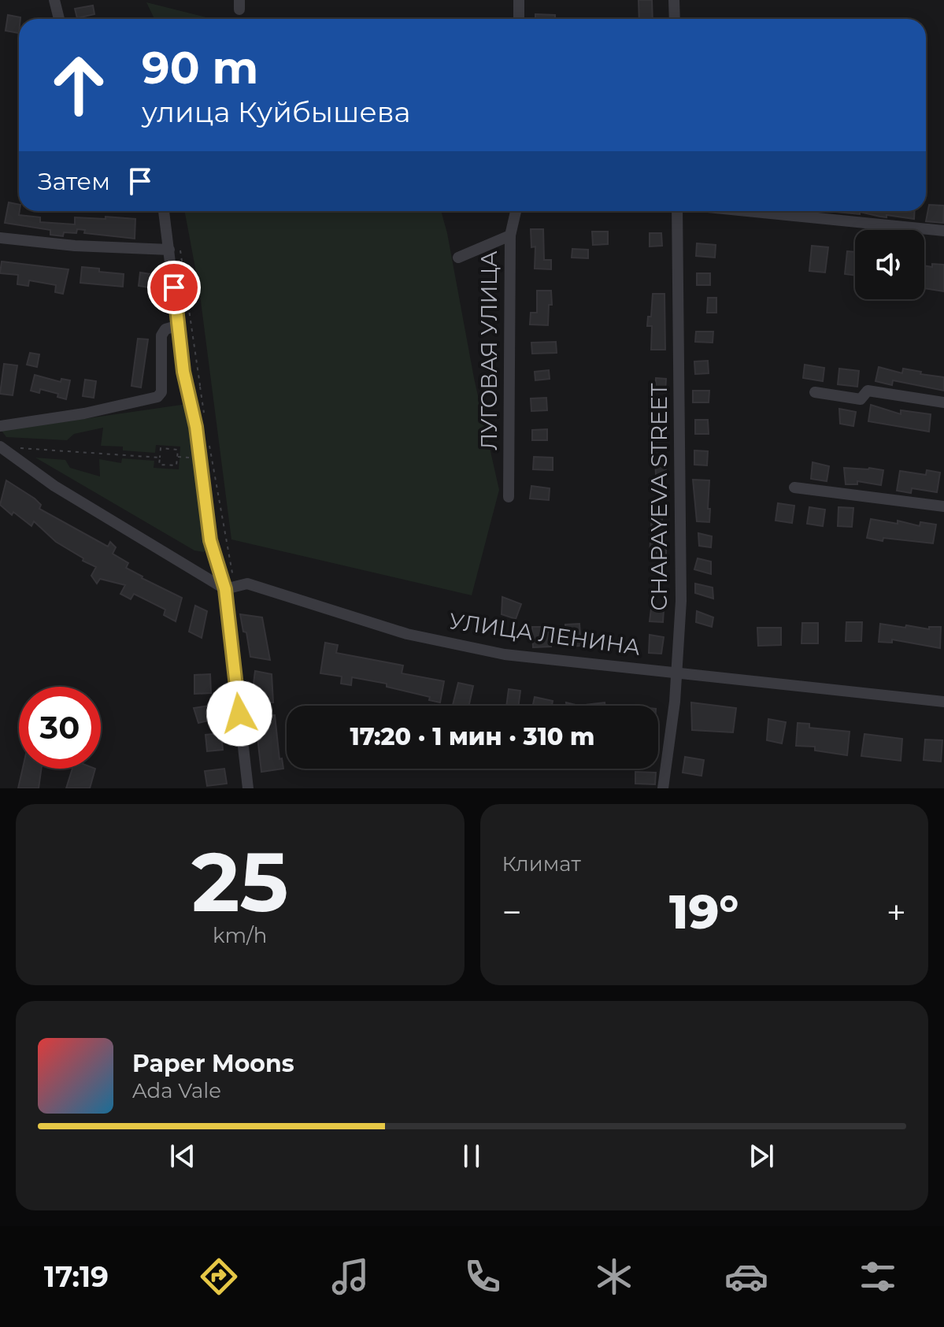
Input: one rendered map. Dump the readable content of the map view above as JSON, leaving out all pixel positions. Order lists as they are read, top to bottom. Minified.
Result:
{"streets":{"street":["ЛУГОВАЯ УЛИЦА","CHAPAYEVA STREET","УЛИЦА ЛЕНИНА"]},"crossings":[["CHAPAYEVA STREET","УЛИЦА ЛЕНИНА"]],"page":{"turn":["90 m","улица Куйбышева"],"then":"Затем","limit":"30","trip":"17:20 · 1 мин · 310 m","tile":[["25","km/h"],"Климат"],"heat":["−","19°","+"],"song":["Paper Moons","Ada Vale"],"tabs":"17:19"}}
